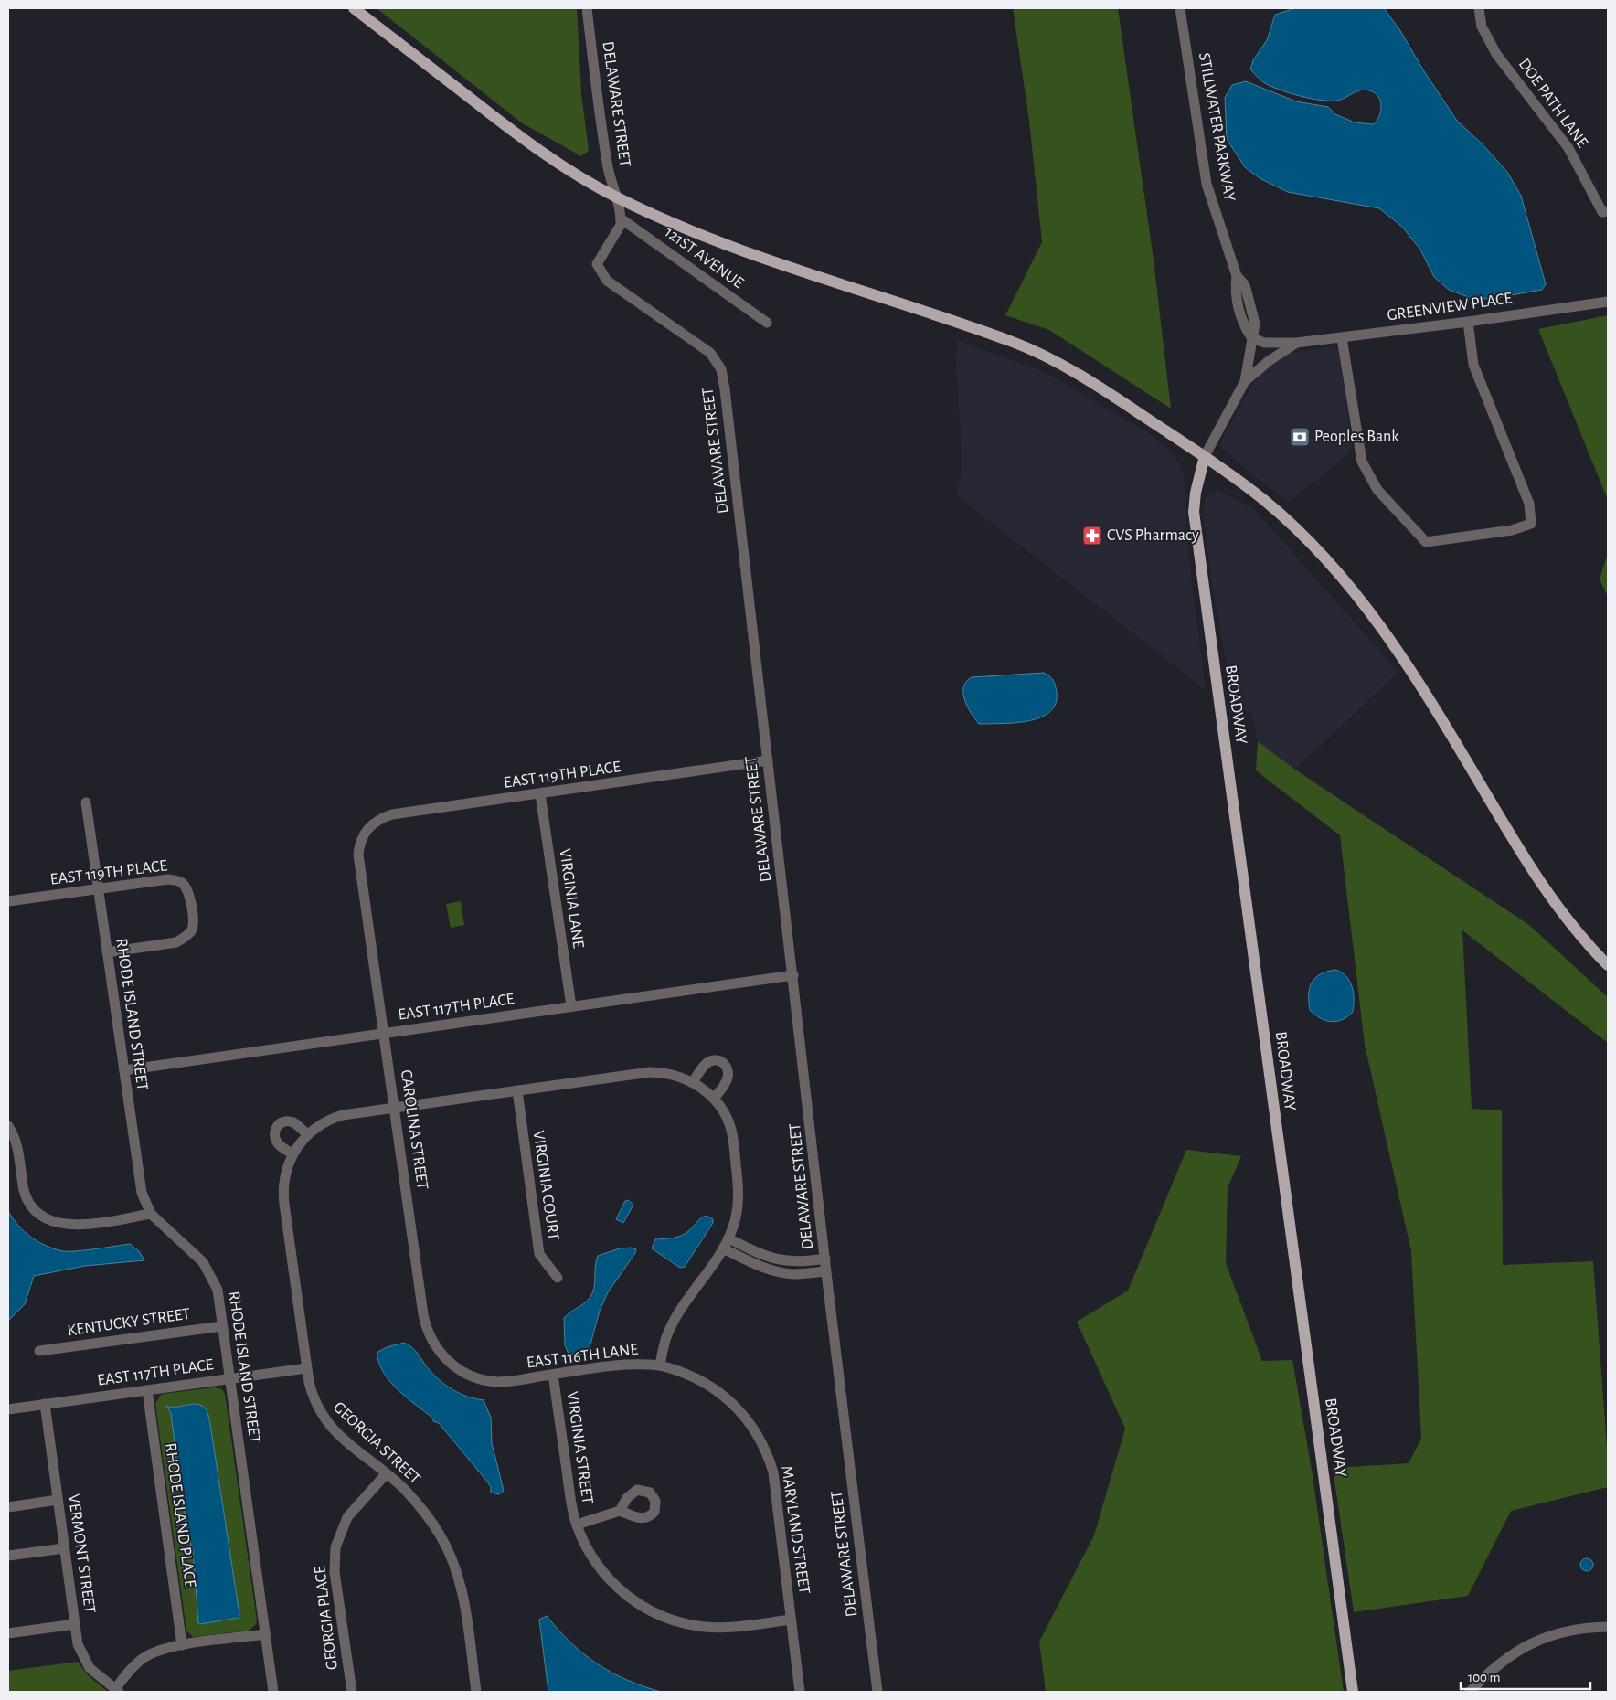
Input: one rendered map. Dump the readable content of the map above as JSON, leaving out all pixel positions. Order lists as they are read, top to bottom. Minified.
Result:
{"streets":{"main road":["BROADWAY"],"street":["DOE PATH LANE","DELAWARE STREET","STILLWATER PARKWAY","121ST AVENUE","GREENVIEW PLACE","EAST 119TH PLACE","VIRGINIA LANE","EAST 117TH PLACE","RHODE ISLAND STREET","CAROLINA STREET","VIRGINIA COURT","KENTUCKY STREET","EAST 116TH LANE","GEORGIA STREET","VIRGINIA STREET","RHODE ISLAND PLACE","MARYLAND STREET","VERMONT STREET","GEORGIA PLACE"]},"crossings":[["DELAWARE STREET","121ST AVENUE"],["DELAWARE STREET","EAST 119TH PLACE"],["DELAWARE STREET","EAST 117TH PLACE"],["STILLWATER PARKWAY","GREENVIEW PLACE"],["EAST 119TH PLACE","VIRGINIA LANE"],["EAST 119TH PLACE","RHODE ISLAND STREET"],["EAST 119TH PLACE","CAROLINA STREET"],["VIRGINIA LANE","EAST 117TH PLACE"],["EAST 117TH PLACE","RHODE ISLAND STREET"],["EAST 117TH PLACE","CAROLINA STREET"],["EAST 117TH PLACE","GEORGIA STREET"],["EAST 117TH PLACE","RHODE ISLAND PLACE"],["EAST 117TH PLACE","VERMONT STREET"],["RHODE ISLAND STREET","KENTUCKY STREET"],["CAROLINA STREET","EAST 116TH LANE"],["CAROLINA STREET","GEORGIA STREET"],["EAST 116TH LANE","VIRGINIA STREET"],["EAST 116TH LANE","MARYLAND STREET"],["GEORGIA STREET","GEORGIA PLACE"],["VIRGINIA STREET","MARYLAND STREET"]],"places":{"bank":["Peoples Bank"],"pharmacy":["CVS Pharmacy"]},"scale_bar":"100 m"}
